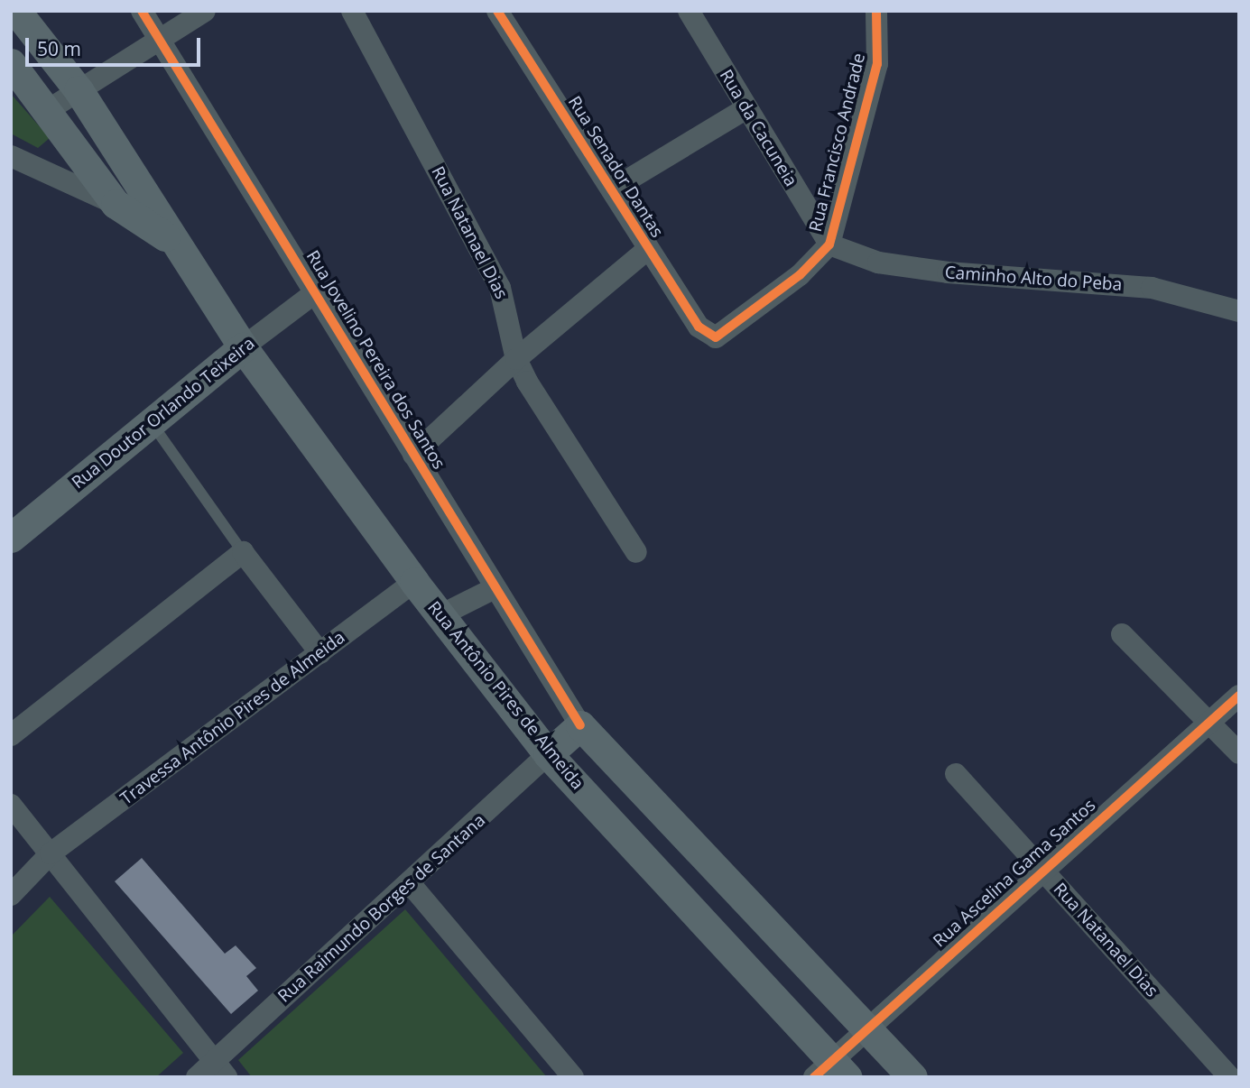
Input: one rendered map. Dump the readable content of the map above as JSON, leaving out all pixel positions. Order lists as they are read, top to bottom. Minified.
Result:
{"streets":{"main road":["Rua Doutor Orlando Teixeira","Rua Antônio Pires de Almeida"],"street":["Rua da Cacuneia","Rua Francisco Andrade","Rua Senador Dantas","Rua Natanael Dias","Caminho Alto do Peba","Rua Jovelino Pereira dos Santos","Travessa Antônio Pires de Almeida","Rua Ascelina Gama Santos","Rua Raimundo Borges de Santana"]},"crossings":[["Rua da Cacuneia","Rua Francisco Andrade"],["Rua da Cacuneia","Rua Senador Dantas"],["Rua da Cacuneia","Caminho Alto do Peba"],["Rua Francisco Andrade","Rua Senador Dantas"],["Rua Francisco Andrade","Caminho Alto do Peba"],["Rua Senador Dantas","Caminho Alto do Peba"],["Rua Natanael Dias","Rua Ascelina Gama Santos"],["Rua Jovelino Pereira dos Santos","Rua Doutor Orlando Teixeira"],["Rua Doutor Orlando Teixeira","Rua Antônio Pires de Almeida"],["Rua Antônio Pires de Almeida","Travessa Antônio Pires de Almeida"],["Rua Antônio Pires de Almeida","Rua Ascelina Gama Santos"],["Rua Antônio Pires de Almeida","Rua Raimundo Borges de Santana"]],"scale_bar":"50 m"}
